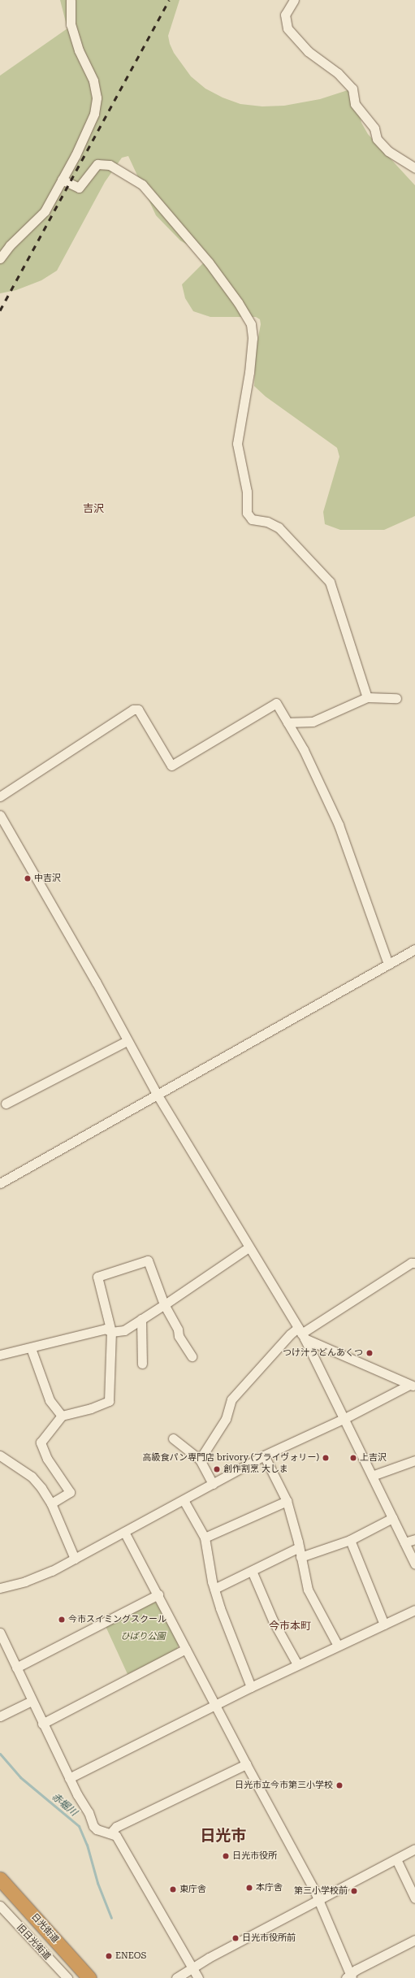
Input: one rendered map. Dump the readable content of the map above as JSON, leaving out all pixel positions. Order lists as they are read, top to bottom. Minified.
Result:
{"streets":{"highway":["日光街道"],"street":["旧日光街道"]},"districts":["吉沢","今市本町","日光市"],"water":["赤堀川"],"parks":["ひばり公園"],"places":["中吉沢","つけ汁うどんあくつ","高級食パン専門店 brivory (ブライヴォリー)","上吉沢","創作割烹 大しま","今市スイミングスクール","日光市立今市第三小学校","日光市役所","本庁舎","東庁舎","第三小学校前","日光市役所前","ENEOS"]}
